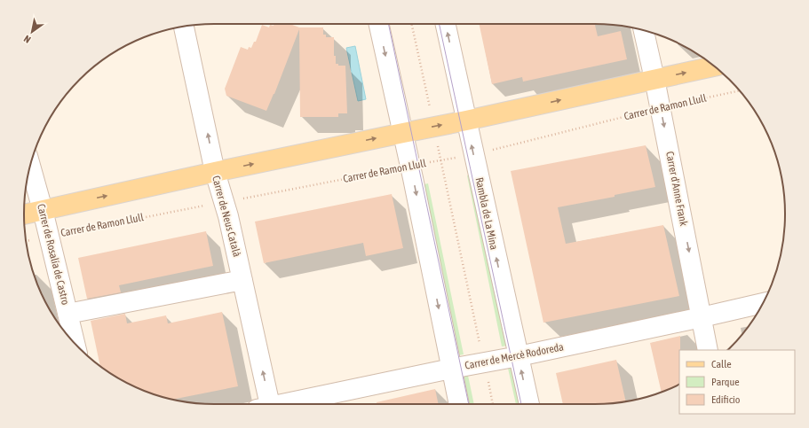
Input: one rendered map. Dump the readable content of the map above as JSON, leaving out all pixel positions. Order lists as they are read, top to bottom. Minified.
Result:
{"streets":{"street":["Carrer d'Anne Frank","Rambla de La Mina","Carrer de Neus Català","Carrer de Rosalía de Castro","Carrer de Mercè Rodoreda"],"path":["Carrer de Ramon Llull"]},"crossings":[["Carrer de Ramon Llull","Carrer d'Anne Frank"],["Carrer de Ramon Llull","Rambla de La Mina"],["Carrer de Ramon Llull","Carrer de Neus Català"],["Carrer de Ramon Llull","Carrer de Rosalía de Castro"],["Carrer d'Anne Frank","Carrer de Mercè Rodoreda"],["Rambla de La Mina","Carrer de Mercè Rodoreda"]],"one_way":["Carrer d'Anne Frank","Carrer de Neus Català"],"legend":["Calle","Parque","Edificio"],"north":"bottom left"}
